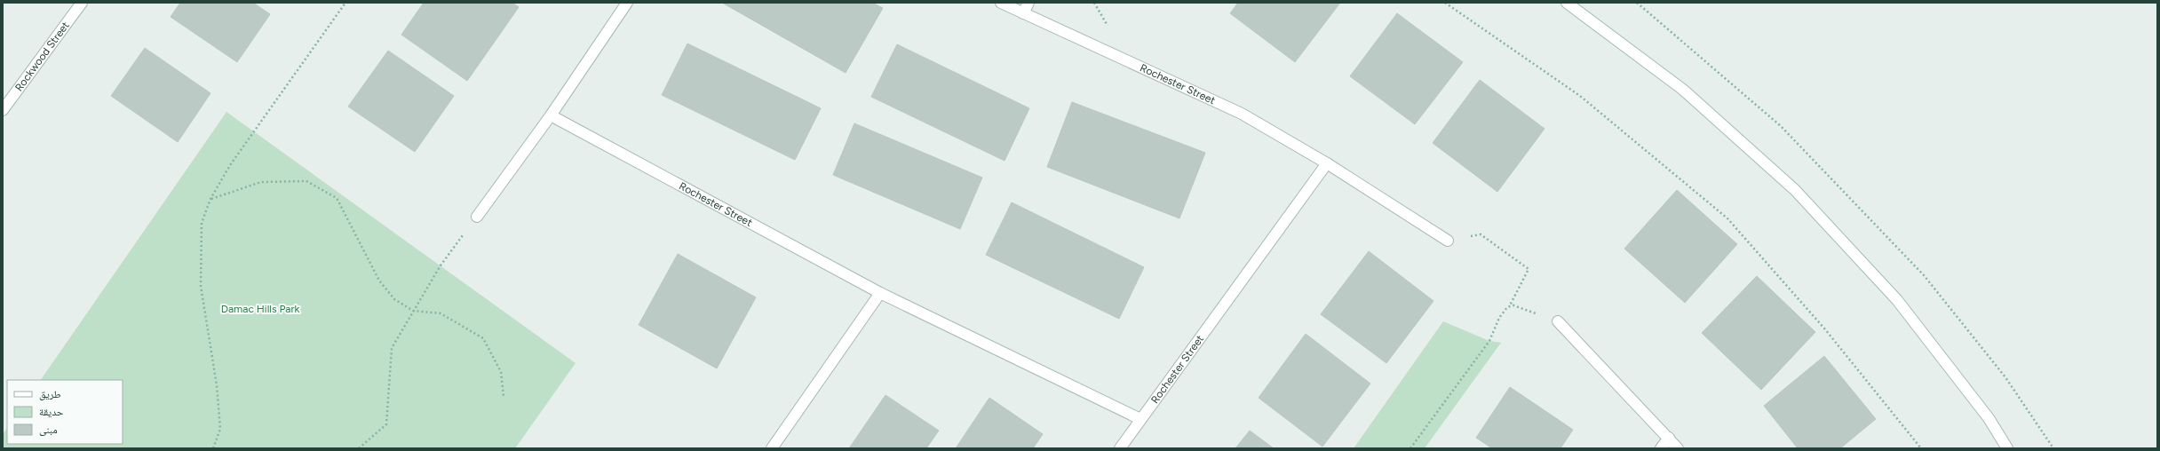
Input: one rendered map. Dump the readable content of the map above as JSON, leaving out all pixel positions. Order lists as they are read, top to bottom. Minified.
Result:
{"streets":{"street":["Rockwood Street","Rochester Street"]},"parks":["Damac Hills Park"],"legend":["طريق","حديقة","مبنى"]}
